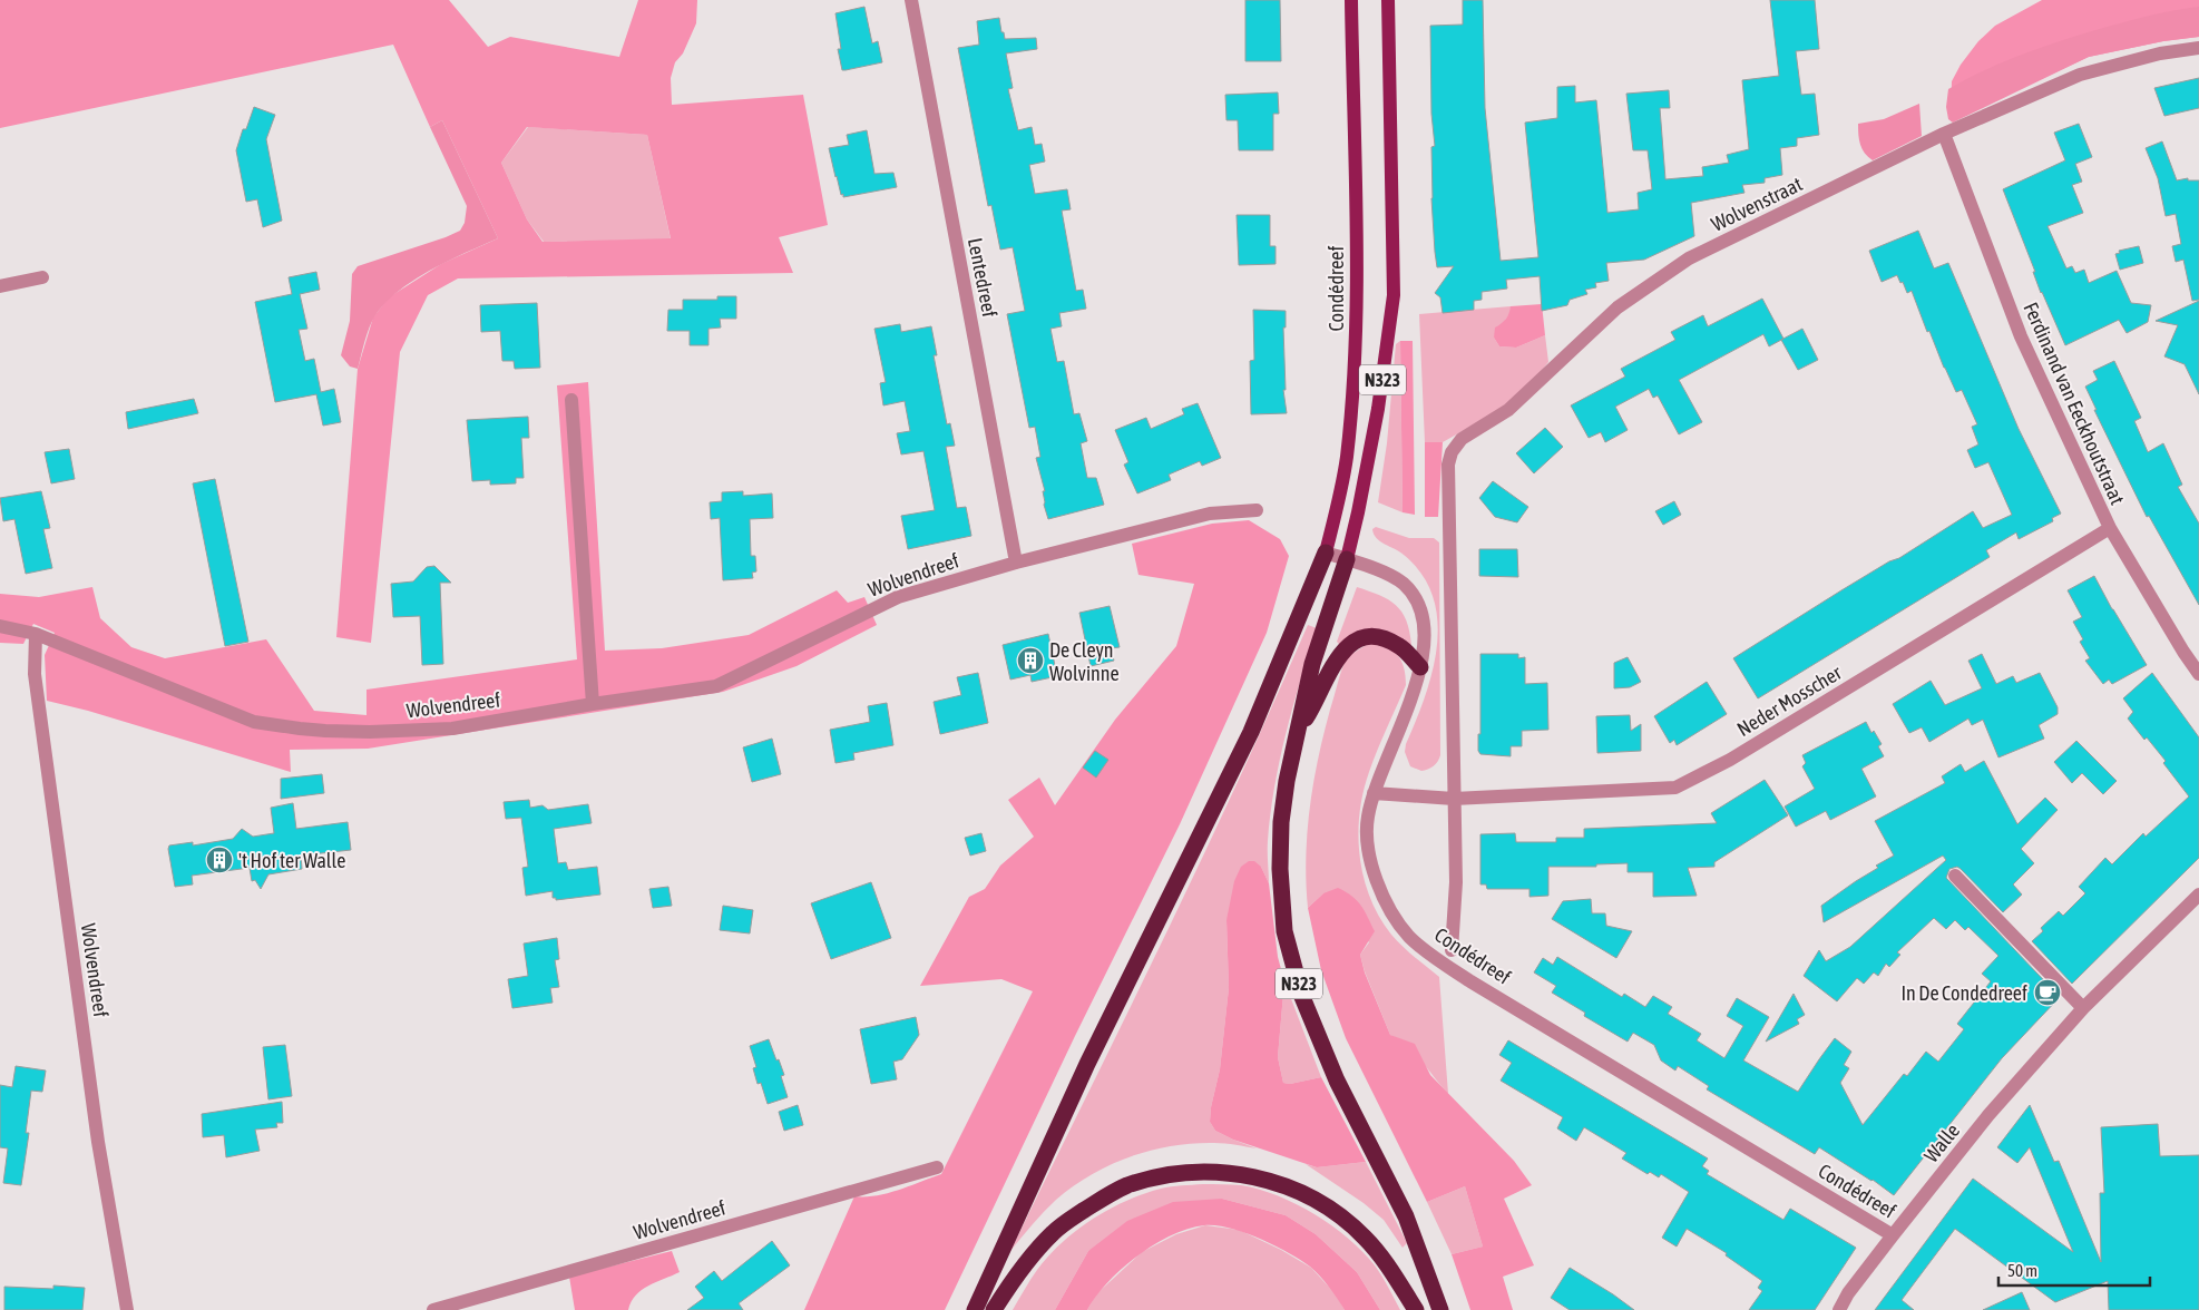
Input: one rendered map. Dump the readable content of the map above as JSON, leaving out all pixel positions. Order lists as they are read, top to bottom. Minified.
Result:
{"streets":{"highway":["N323"],"main road":["Condédreef"],"street":["Wolvenstraat","Lentedreef","Ferdinand van Eeckhoutstraat","Wolvendreef","Neder Mosscher","Walle"]},"crossings":[["Wolvenstraat","Condédreef"],["Wolvenstraat","Ferdinand van Eeckhoutstraat"],["Lentedreef","Wolvendreef"],["Condédreef","N323"],["Condédreef","Neder Mosscher"],["Condédreef","Walle"],["Ferdinand van Eeckhoutstraat","Neder Mosscher"]],"places":{"building":["De Cleyn Wolvinne","'t Hof ter Walle"],"cafe":["In De Condedreef"]},"scale_bar":"50 m"}
